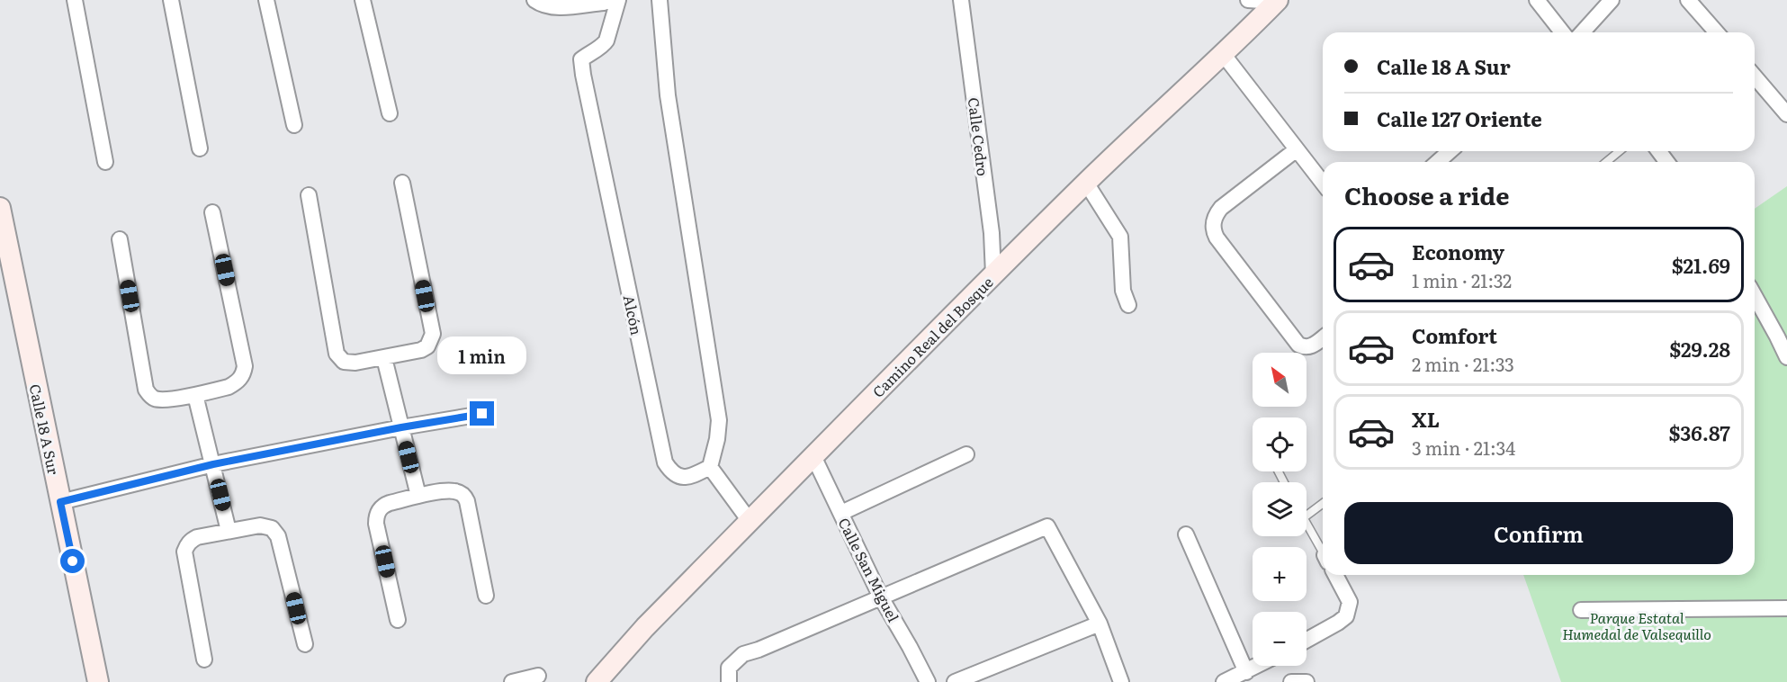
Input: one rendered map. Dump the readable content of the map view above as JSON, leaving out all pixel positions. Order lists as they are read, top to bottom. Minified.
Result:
{"streets":{"street":["Calle Cedro","Alcón","Camino Real del Bosque","Calle 18 A Sur","Calle San Miguel"]},"crossings":[["Calle Cedro","Camino Real del Bosque"],["Camino Real del Bosque","Calle San Miguel"]],"parks":["Parque Estatal Humedal de Valsequillo"],"north":"top left","page":{"banner":["Calle 18 A Sur","Calle 127 Oriente"],"heading":"Choose a ride","list":[{"name":"Economy","note":"1 min · 21:32","value":"$21.69"},{"name":"Comfort","note":"2 min · 21:33","value":"$29.28"},{"name":"XL","note":"3 min · 21:34","value":"$36.87"}],"bubble":"1 min","map_buttons":["+","−"],"buttons":"Confirm"}}
